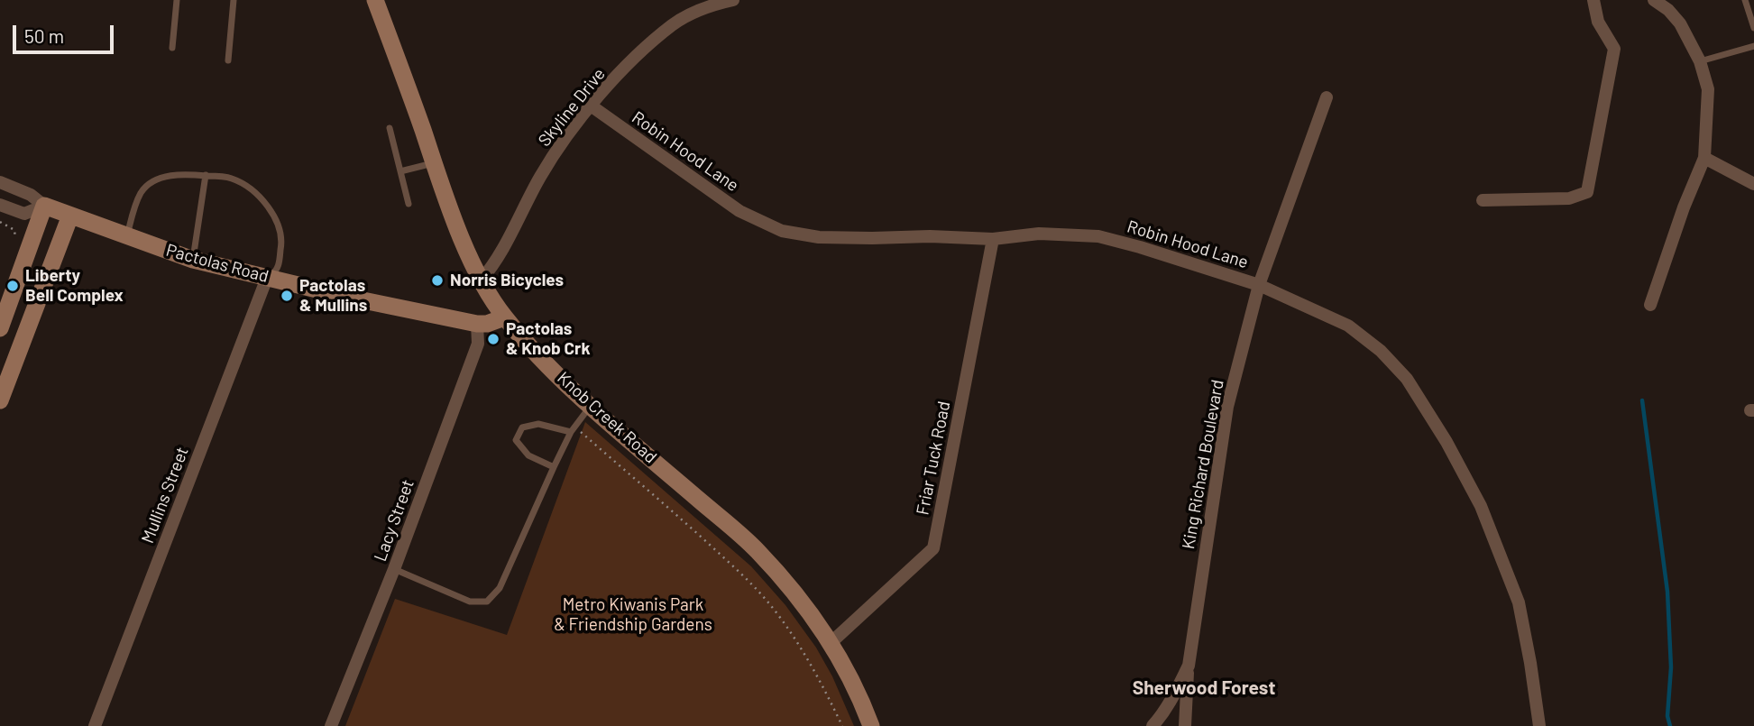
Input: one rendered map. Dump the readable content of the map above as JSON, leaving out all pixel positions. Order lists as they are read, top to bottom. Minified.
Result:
{"streets":{"main road":["Pactolas Road","Knob Creek Road"],"street":["Skyline Drive","Robin Hood Lane","Friar Tuck Road","King Richard Boulevard","Mullins Street","Lacy Street"]},"crossings":[["Skyline Drive","Robin Hood Lane"],["Skyline Drive","Knob Creek Road"],["Robin Hood Lane","Friar Tuck Road"],["Robin Hood Lane","King Richard Boulevard"],["Pactolas Road","Knob Creek Road"],["Pactolas Road","Mullins Street"],["Pactolas Road","Lacy Street"],["Knob Creek Road","Friar Tuck Road"]],"districts":["Sherwood Forest"],"parks":["Metro Kiwanis Park & Friendship Gardens"],"places":["Norris Bicycles","Liberty Bell Complex","Pactolas & Mullins","Pactolas & Knob Crk"],"scale_bar":"50 m"}
